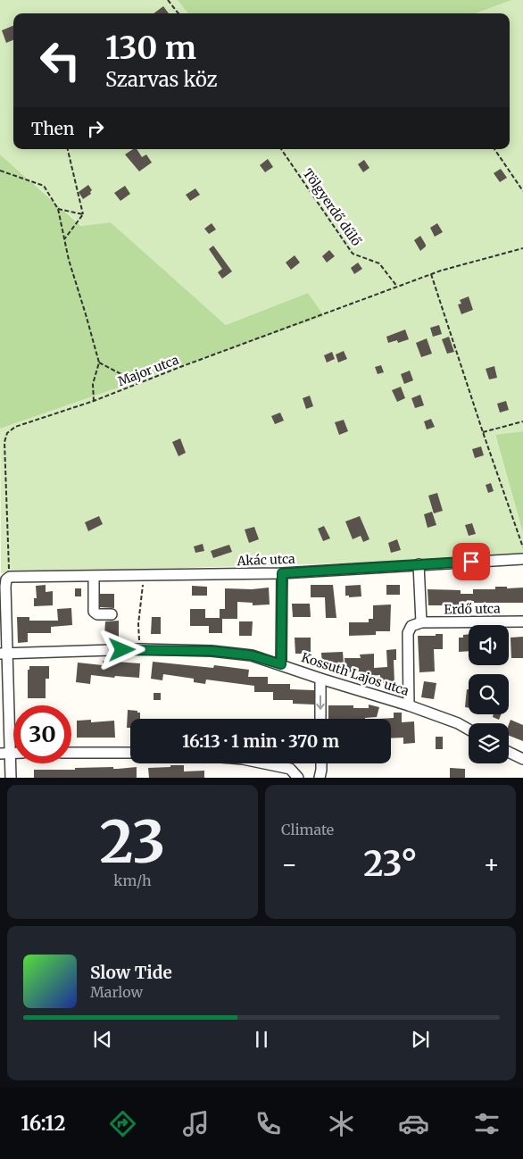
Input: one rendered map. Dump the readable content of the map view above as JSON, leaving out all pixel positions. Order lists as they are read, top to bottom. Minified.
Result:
{"streets":{"street":["Akác utca","Erdő utca","Kossuth Lajos utca"],"path":["Tölgyerdő dűlő","Major utca"]},"crossings":[["Tölgyerdő dűlő","Major utca"],["Major utca","Akác utca"]],"page":{"turn":["130 m","Szarvas köz"],"then":"Then","limit":"30","trip":"16:13 · 1 min · 370 m","tile":[["23","km/h"],"Climate"],"heat":["−","23°","+"],"song":["Slow Tide","Marlow"],"tabs":"16:12"}}
